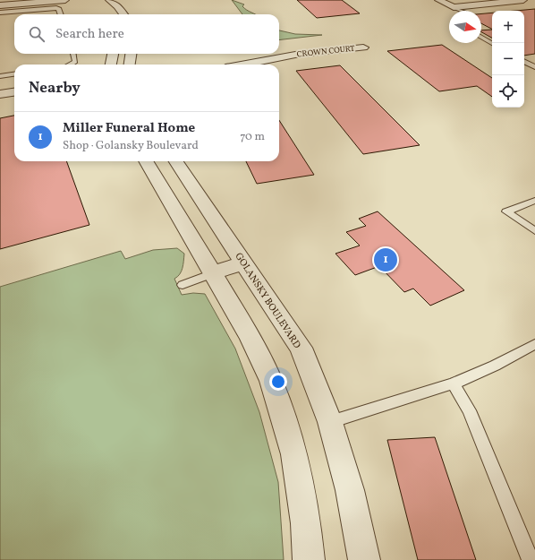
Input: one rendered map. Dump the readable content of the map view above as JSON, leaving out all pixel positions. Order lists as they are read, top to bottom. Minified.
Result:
{"streets":{"street":["CROWN COURT","GOLANSKY BOULEVARD"]},"north":"right","page":{"map_buttons":["+","−"],"search":"Search here","heading":"Nearby","list":[{"mark":"1","name":"Miller Funeral Home","note":"Shop · Golansky Boulevard","value":"70 m"}],"pins":"1"}}
